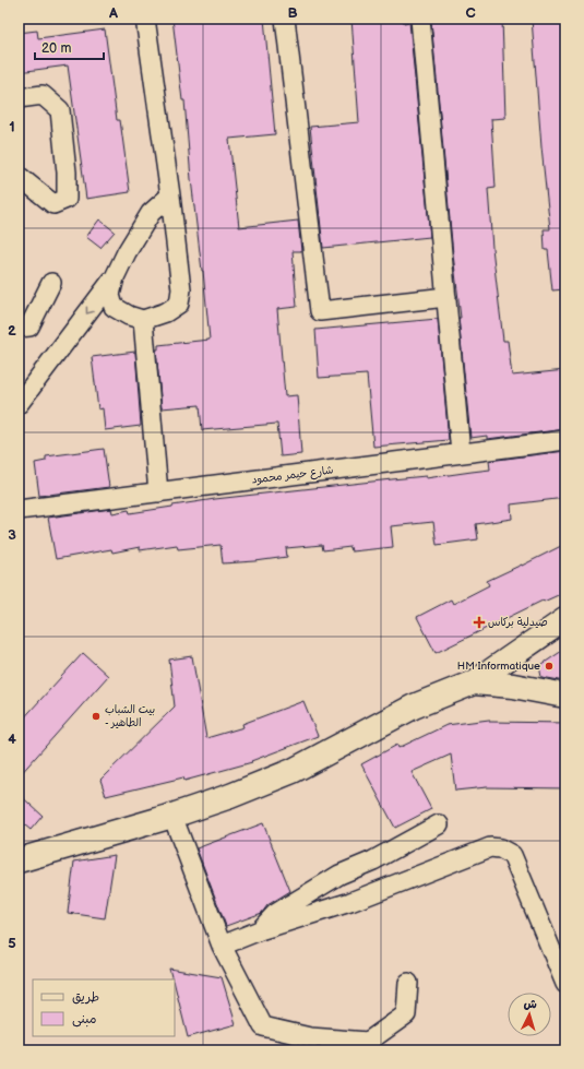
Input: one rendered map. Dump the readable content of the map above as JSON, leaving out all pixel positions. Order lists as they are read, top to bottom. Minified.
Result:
{"streets":{"street":["شارع حيمر محمود"]},"places":{"health":["صيدلية بركاس"],"other":["HM Informatique","بيت الشباب - الطاهير"]},"legend":["طريق","مبنى"],"scale_bar":"20 m","north":"top","grid":{"columns":["A","B","C"],"rows":["1","2","3","4","5"]}}
